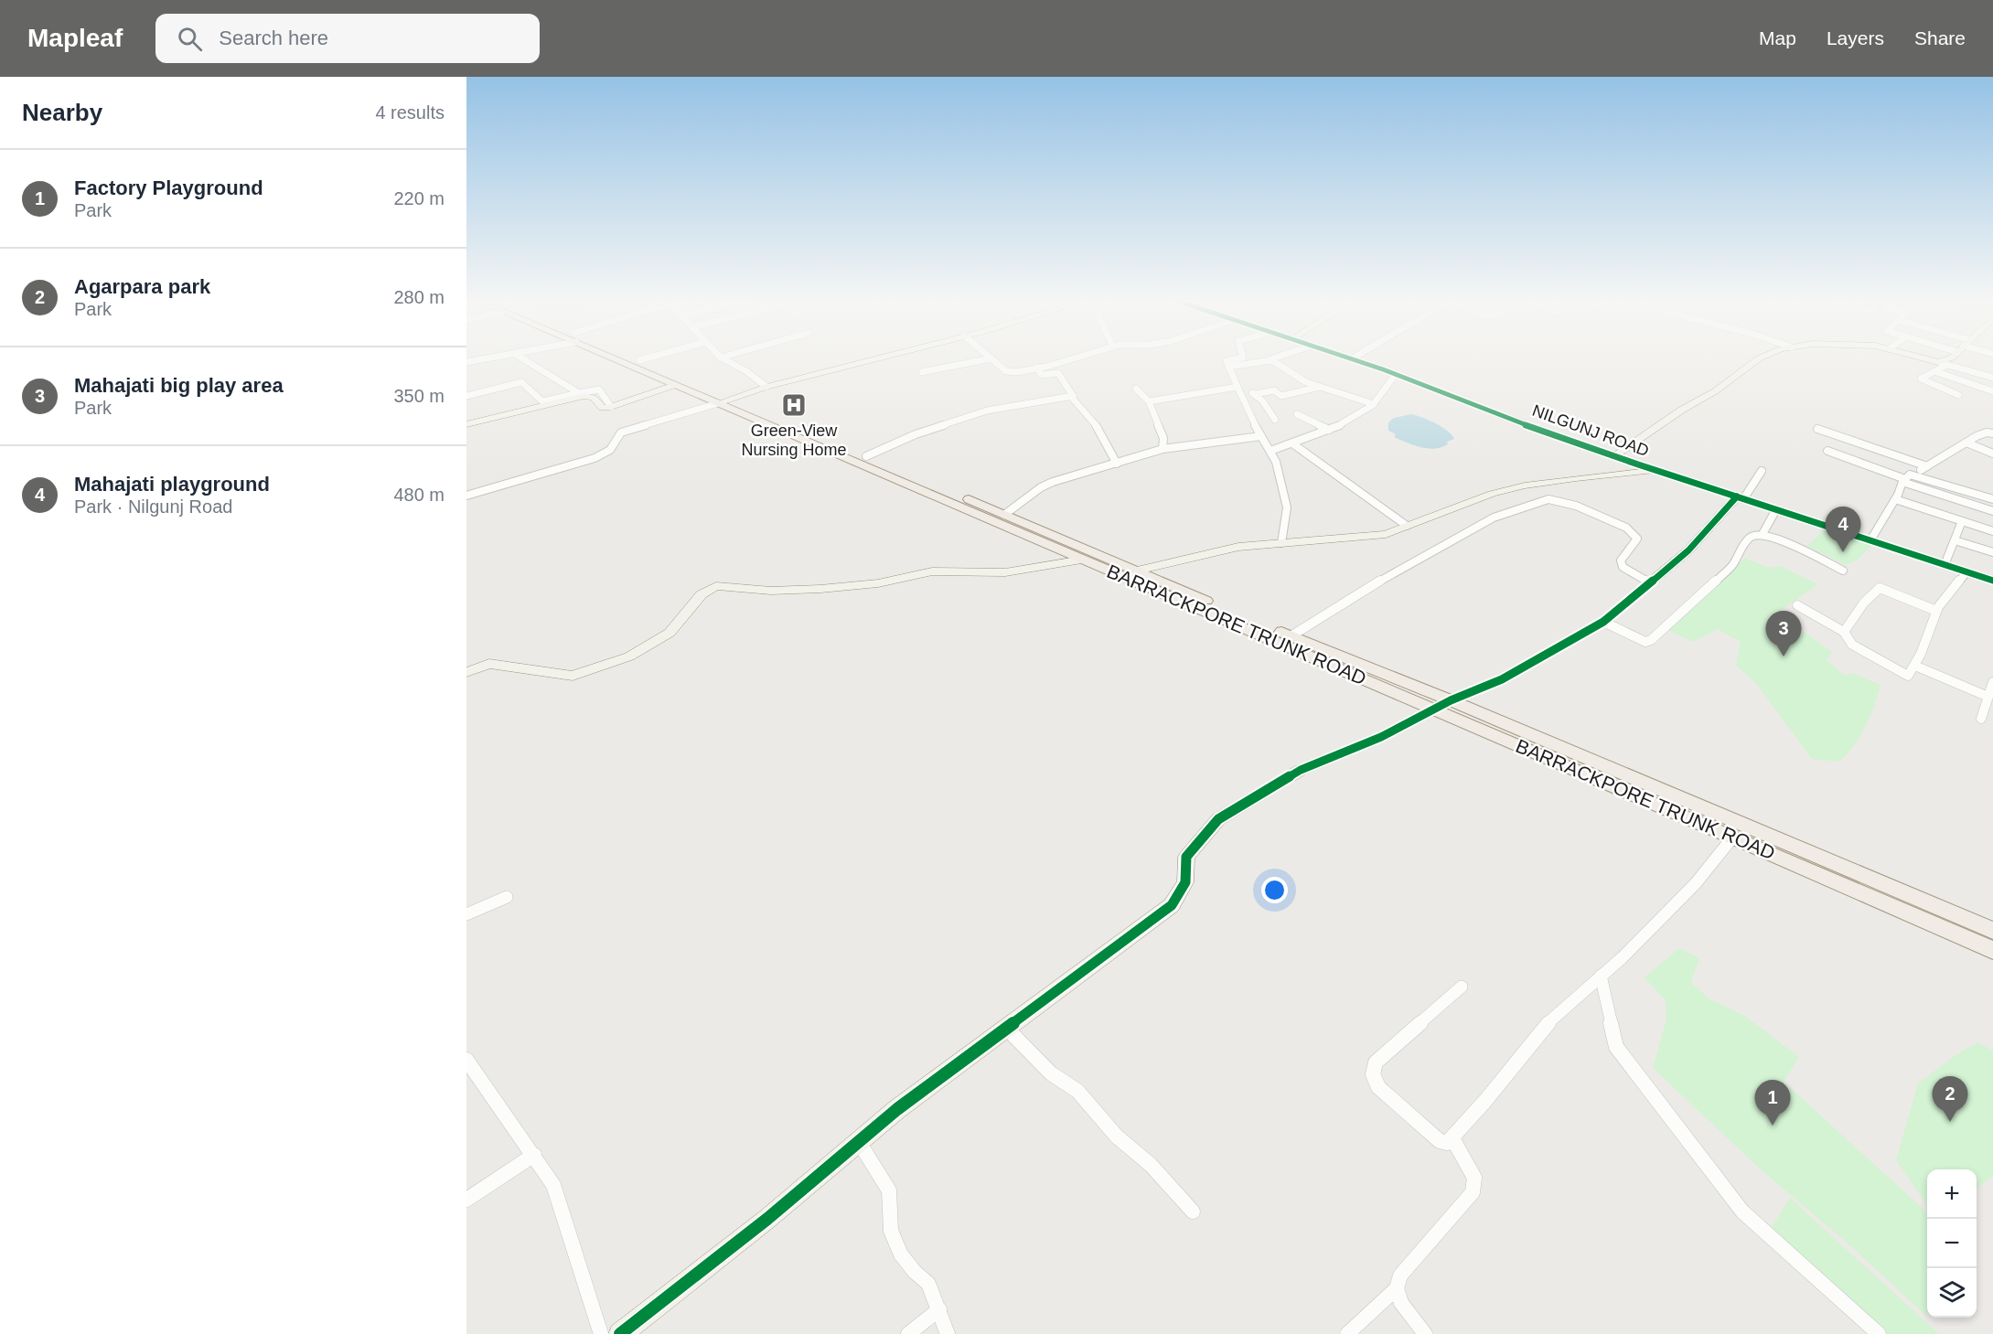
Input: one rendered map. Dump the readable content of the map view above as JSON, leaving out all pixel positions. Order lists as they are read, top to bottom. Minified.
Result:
{"streets":{"main road":["BARRACKPORE TRUNK ROAD"],"street":["NILGUNJ ROAD"]},"places":{"hospital":["Green-View Nursing Home"]},"page":{"header":"Mapleaf","search":"Search here","nav":["Map","Layers","Share"],"heading":["Nearby","4 results"],"list":[{"mark":"1","name":"Factory Playground","note":"Park","value":"220 m"},{"mark":"2","name":"Agarpara park","note":"Park","value":"280 m"},{"mark":"3","name":"Mahajati big play area","note":"Park","value":"350 m"},{"mark":"4","name":"Mahajati playground","note":"Park · Nilgunj Road","value":"480 m"}],"pins":["4","3","2","1"],"map_buttons":["+","−"]}}
